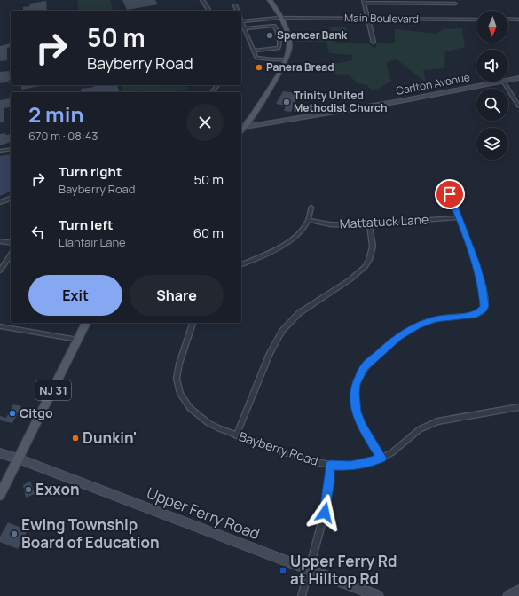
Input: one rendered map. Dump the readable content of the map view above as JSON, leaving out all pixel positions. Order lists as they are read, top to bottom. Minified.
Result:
{"streets":{"main road":["NJ 31"],"street":["Main Boulevard","Carlton Avenue","Mattatuck Lane","Bayberry Road","Upper Ferry Road"]},"crossings":[["NJ 31","Upper Ferry Road"]],"places":{"other":["Spencer Bank","Panera Bread","Trinity United Methodist Church","Citgo","Dunkin'","Exxon","Ewing Township Board of Education"],"transit":["Upper Ferry Rd at Hilltop Rd"]},"north":"bottom","page":{"turn":["50 m","Bayberry Road"],"heading":["2 min","670 m · 08:43"],"list":[{"name":"Turn right","note":"Bayberry Road","value":"50 m"},{"name":"Turn left","note":"Llanfair Lane","value":"60 m"}],"buttons":["Exit","Share"]}}
